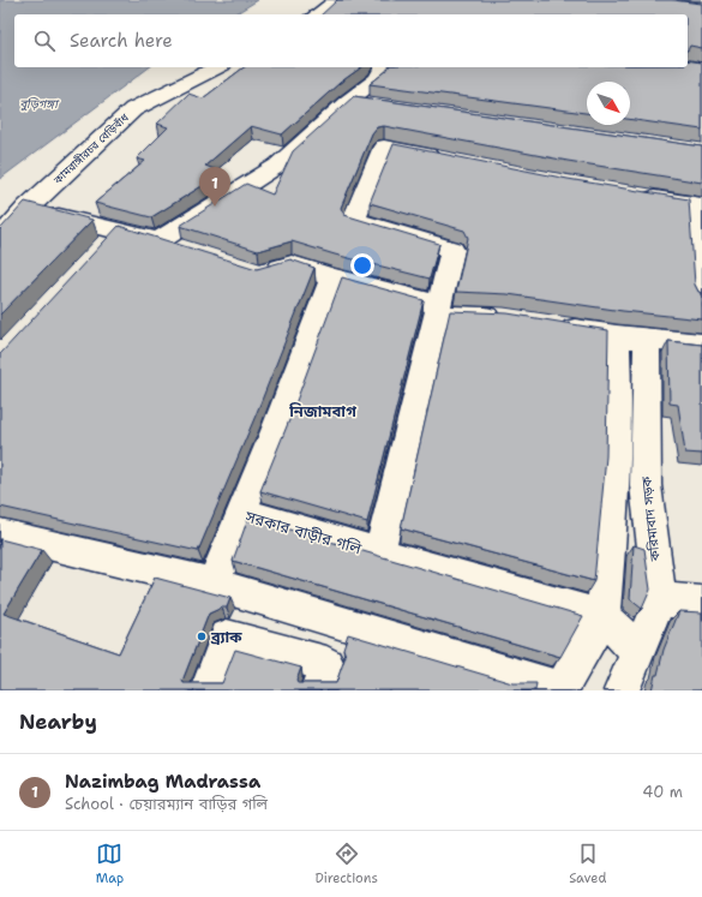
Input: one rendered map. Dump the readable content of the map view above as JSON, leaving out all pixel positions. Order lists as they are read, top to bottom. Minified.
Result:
{"streets":{"street":["কামরাঙ্গীরচর বেড়িবাঁধ","করিমাবাদ সড়ক","সরকার বাড়ীর গলি"]},"crossings":[["করিমাবাদ সড়ক","সরকার বাড়ীর গলি"]],"districts":["নিজামবাগ"],"water":["বুড়িগঙ্গা"],"places":["ব্র্যাক"],"north":"bottom right","page":{"search":"Search here","pins":"1","heading":"Nearby","list":[{"mark":"1","name":"Nazimbag Madrassa","note":"School · চেয়ারম্যান বাড়ির গলি","value":"40 m"}],"nav":["Map","Directions","Saved"]}}
